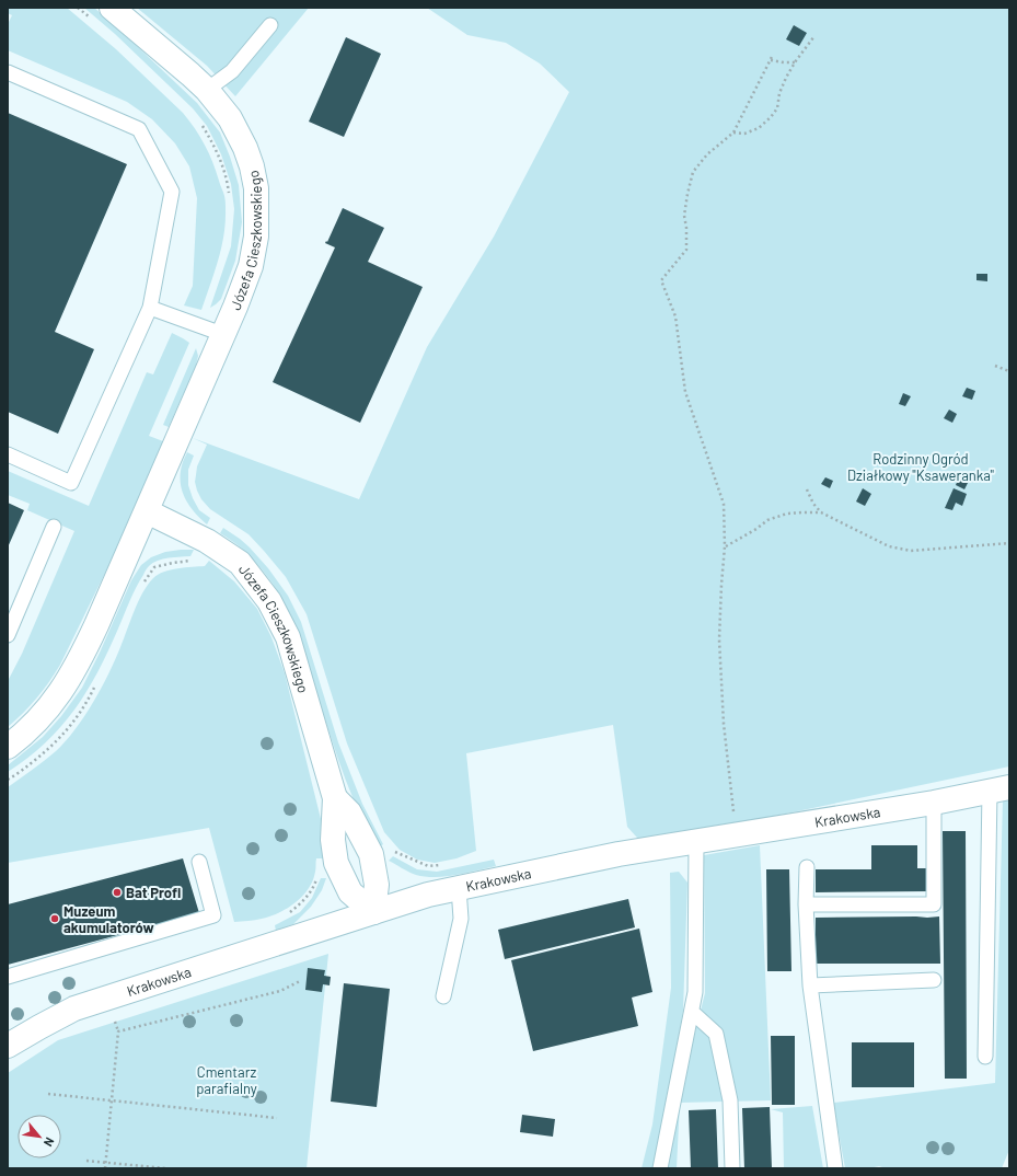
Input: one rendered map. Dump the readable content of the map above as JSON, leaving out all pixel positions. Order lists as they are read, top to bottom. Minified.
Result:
{"streets":{"street":["Józefa Cieszkowskiego","Krakowska"]},"crossings":[["Józefa Cieszkowskiego","Krakowska"]],"parks":["Rodzinny Ogród Działkowy \"Ksaweranka\"","Cmentarz parafialny"],"places":["Bat Profi","Muzeum akumulatorów"],"north":"bottom right"}
